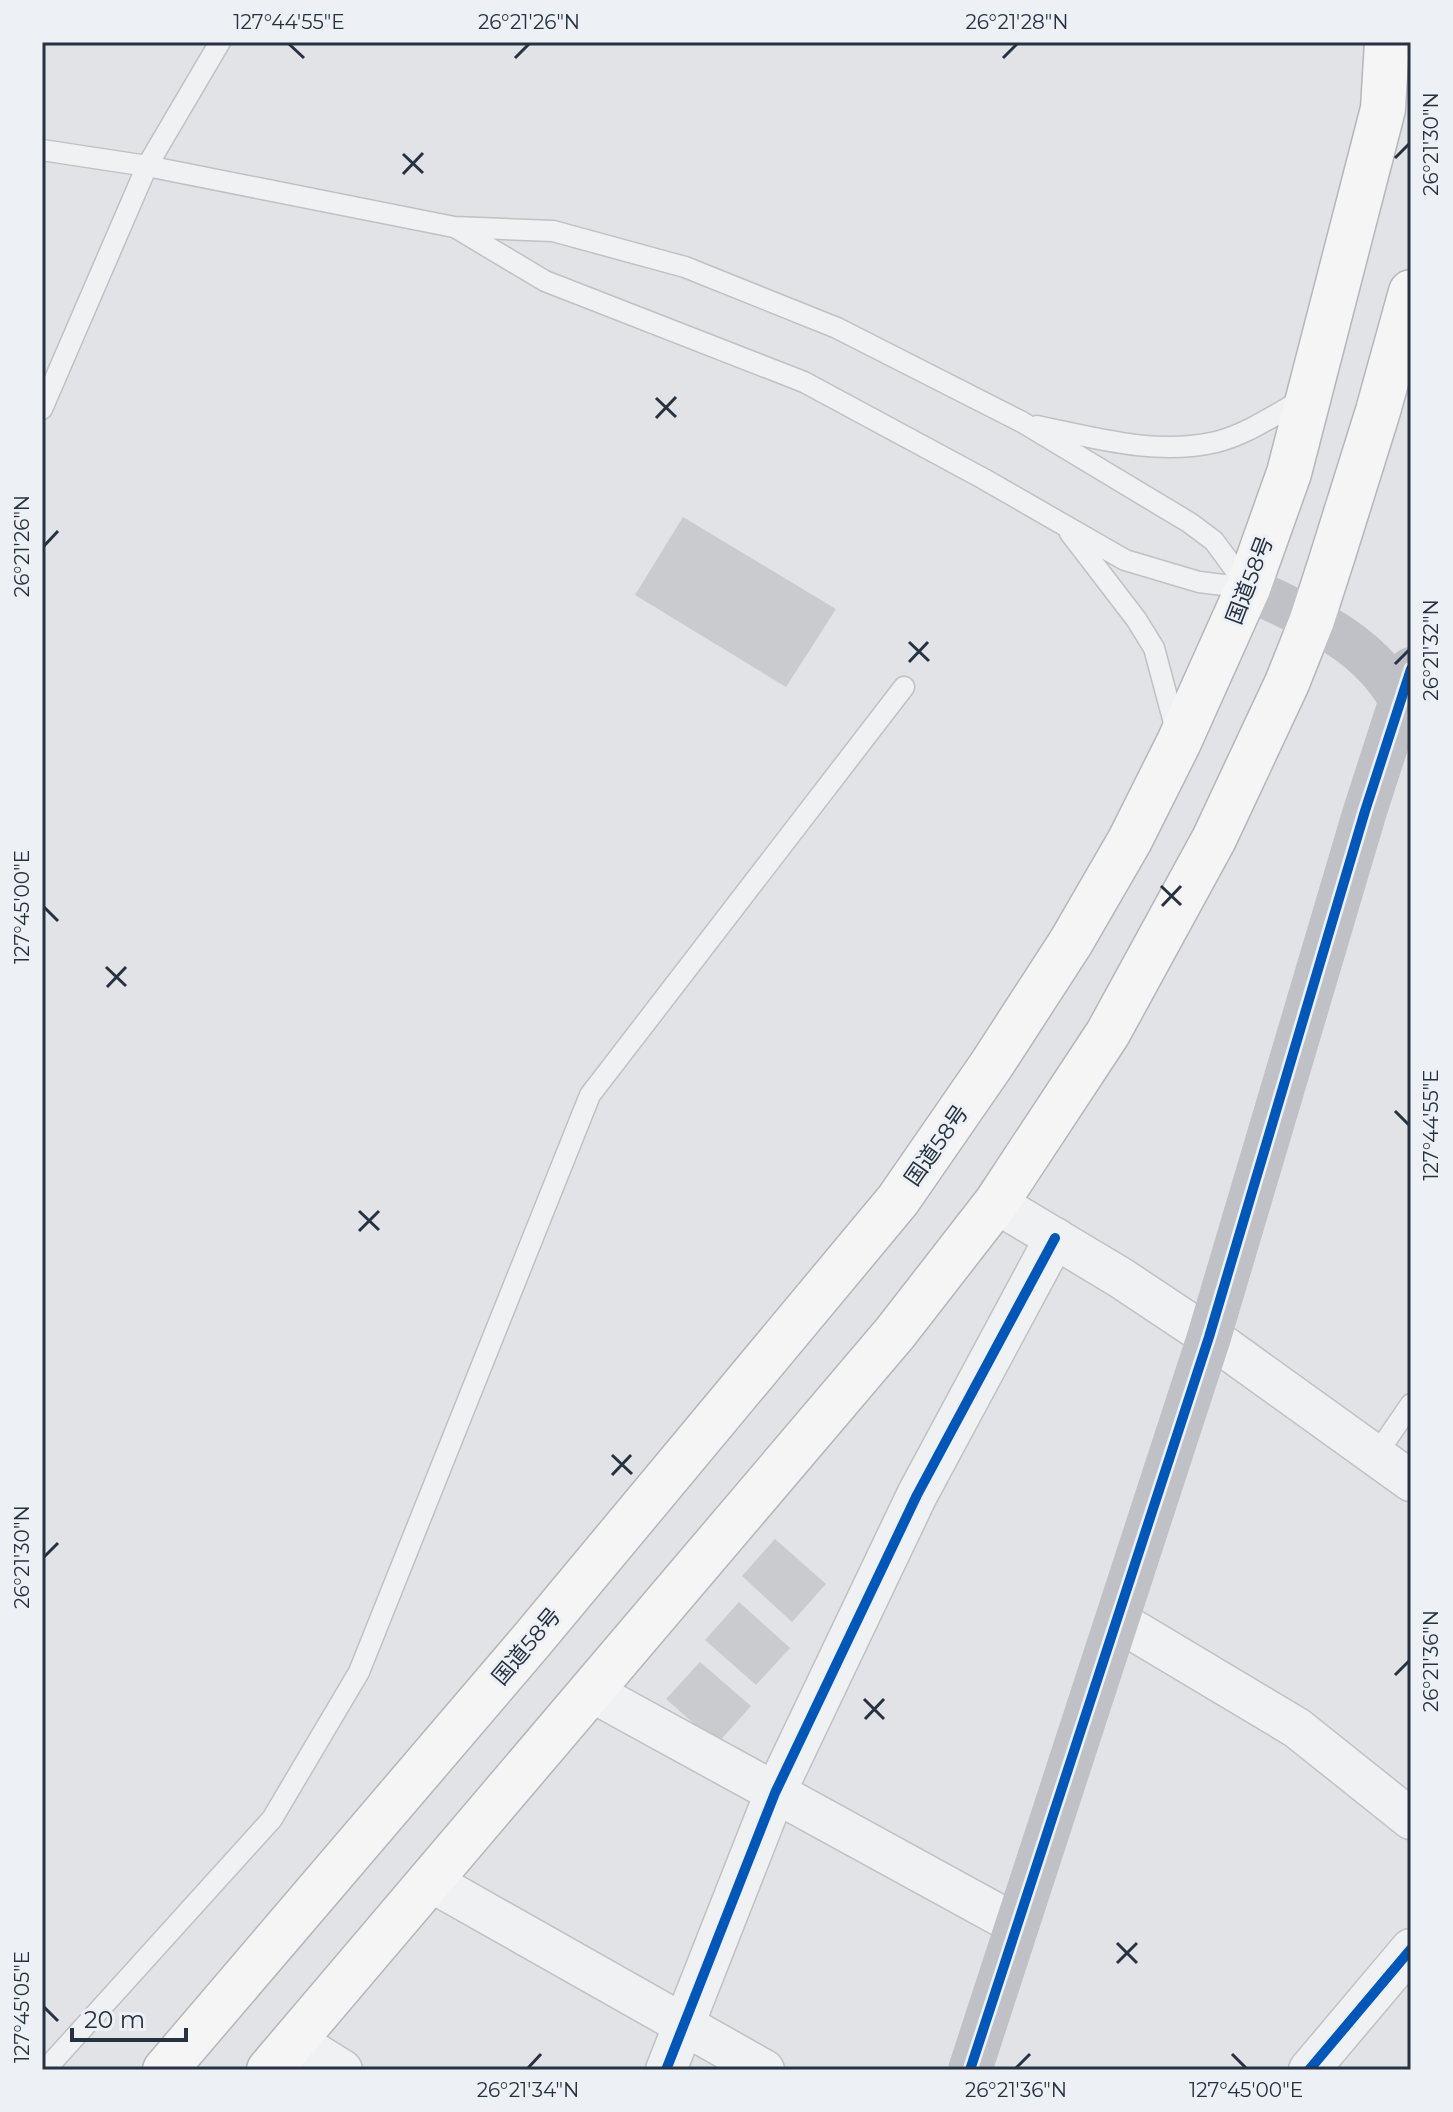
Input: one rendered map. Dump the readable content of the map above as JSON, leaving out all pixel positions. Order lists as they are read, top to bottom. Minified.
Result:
{"streets":{"highway":["国道58号"]},"scale_bar":"20 m","coordinates":["127°44'55\"E","26°21'26\"N","26°21'28\"N","26°21'30\"N","26°21'32\"N","127°45'00\"E","26°21'36\"N","127°45'05\"E","26°21'34\"N"]}
